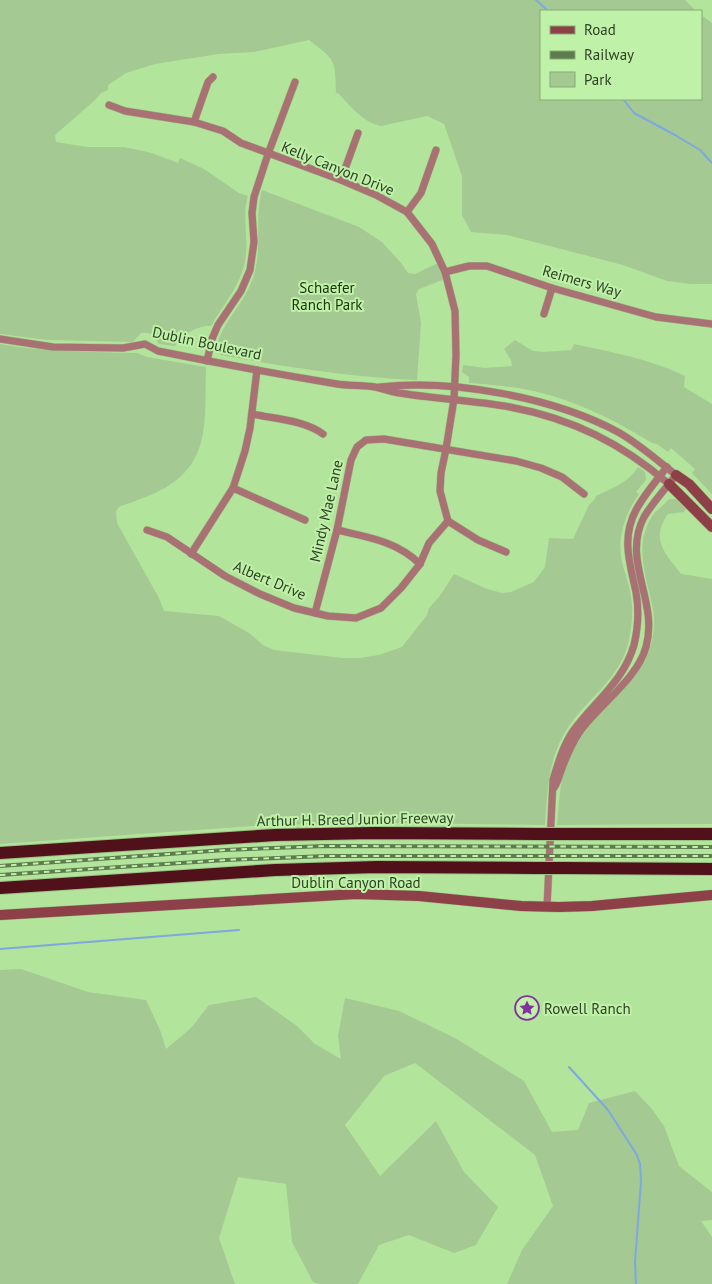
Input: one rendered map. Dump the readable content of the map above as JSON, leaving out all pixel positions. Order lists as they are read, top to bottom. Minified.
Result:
{"streets":{"highway":["Arthur H. Breed Junior Freeway"],"main road":["Dublin Boulevard","Dublin Canyon Road"],"street":["Kelly Canyon Drive","Reimers Way","Mindy Mae Lane","Albert Drive"]},"crossings":[["Kelly Canyon Drive","Reimers Way"],["Kelly Canyon Drive","Dublin Boulevard"],["Kelly Canyon Drive","Mindy Mae Lane"],["Kelly Canyon Drive","Albert Drive"],["Mindy Mae Lane","Albert Drive"]],"parks":["Schaefer Ranch Park"],"places":{"place":["Rowell Ranch"]},"legend":["Road","Railway","Park"]}
